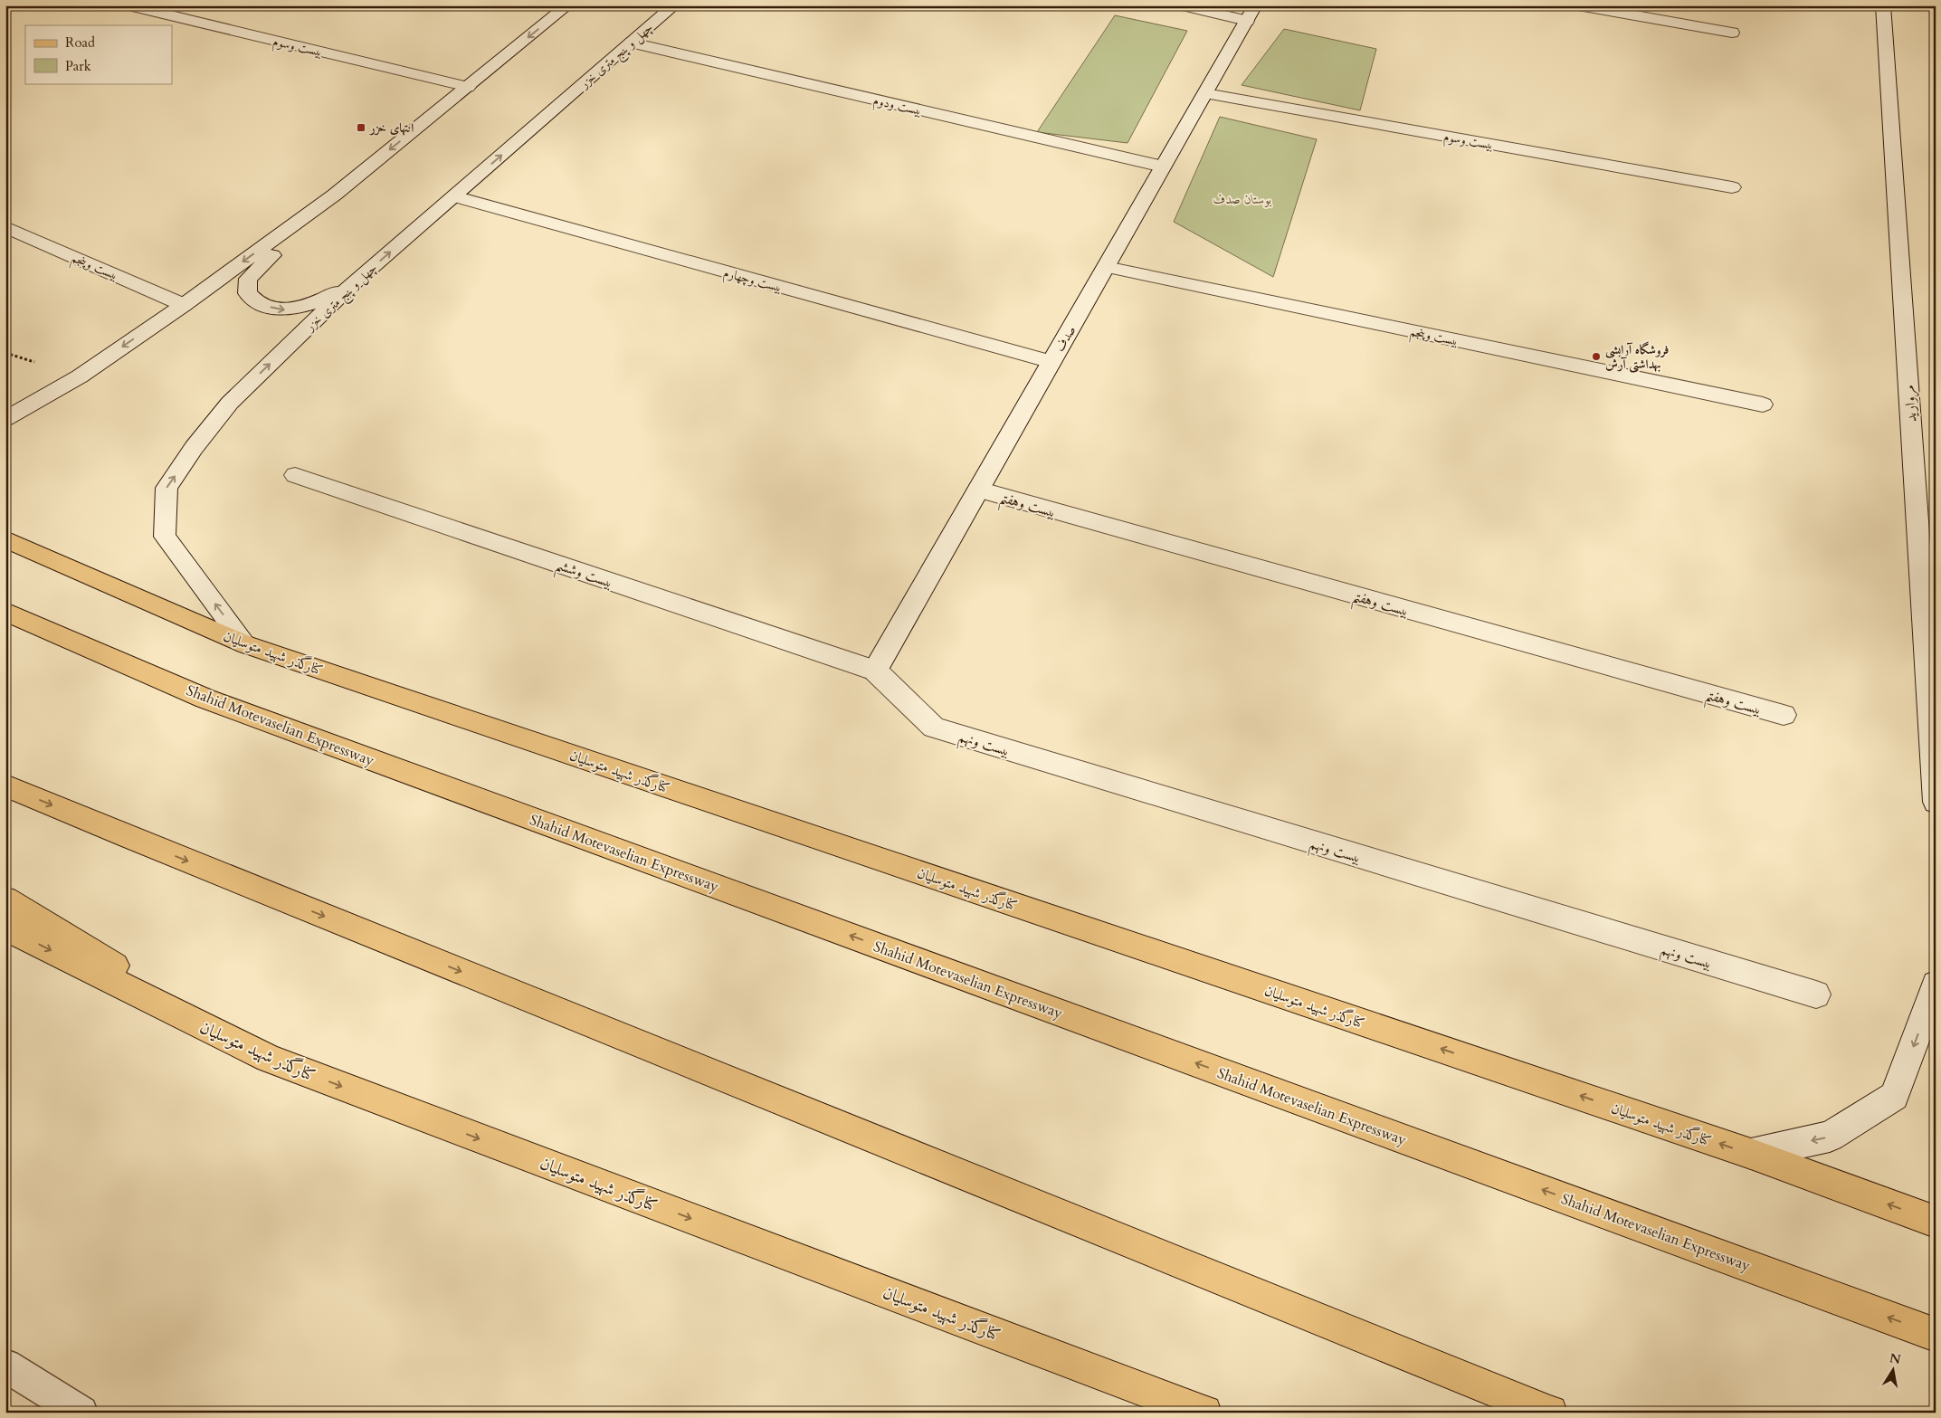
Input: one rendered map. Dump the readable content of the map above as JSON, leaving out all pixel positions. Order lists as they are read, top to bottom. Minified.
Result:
{"streets":{"main road":["کنارگذر شهید متوسلیان","Shahid Motevaselian Expressway"],"street":["بیست وسوم","چهل و پنج متری خزر","بیست ودوم","بیست وپنجم","بیست وچهارم","صدف","مروارید","بیست وهفتم","بیست وششم","بیست ونهم"]},"crossings":[["بیست وسوم","صدف"],["چهل و پنج متری خزر","بیست ودوم"],["چهل و پنج متری خزر","بیست وچهارم"],["چهل و پنج متری خزر","کنارگذر شهید متوسلیان"],["بیست ودوم","صدف"],["بیست وپنجم","صدف"],["بیست وچهارم","صدف"],["صدف","بیست وهفتم"],["صدف","بیست وششم"],["صدف","بیست ونهم"],["بیست وششم","بیست ونهم"]],"parks":["بوستان صدف"],"places":{"transit":["انتهای خزر"],"other":["فروشگاه آرایشی بهداشتی آرش"]},"legend":["Road","Park"],"north":"top"}
